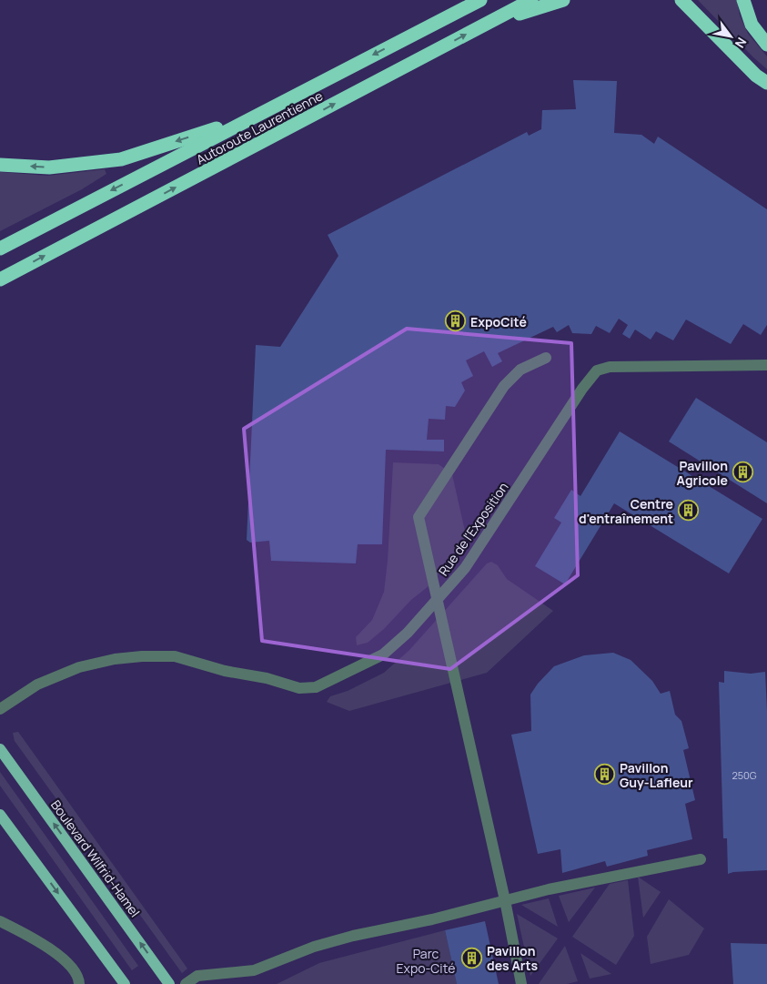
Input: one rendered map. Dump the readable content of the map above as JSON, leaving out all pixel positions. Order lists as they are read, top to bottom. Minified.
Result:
{"streets":{"highway":["Autoroute Laurentienne"],"main road":["Boulevard Wilfrid-Hamel"],"street":["Rue de l'Exposition"]},"parks":["Parc Expo-Cité"],"places":{"building":["ExpoCité","Pavillon Agricole","Centre d'entraînement","Pavillon Guy-Lafleur","Pavillon des Arts"]},"house_numbers":["250G"],"north":"bottom right"}
